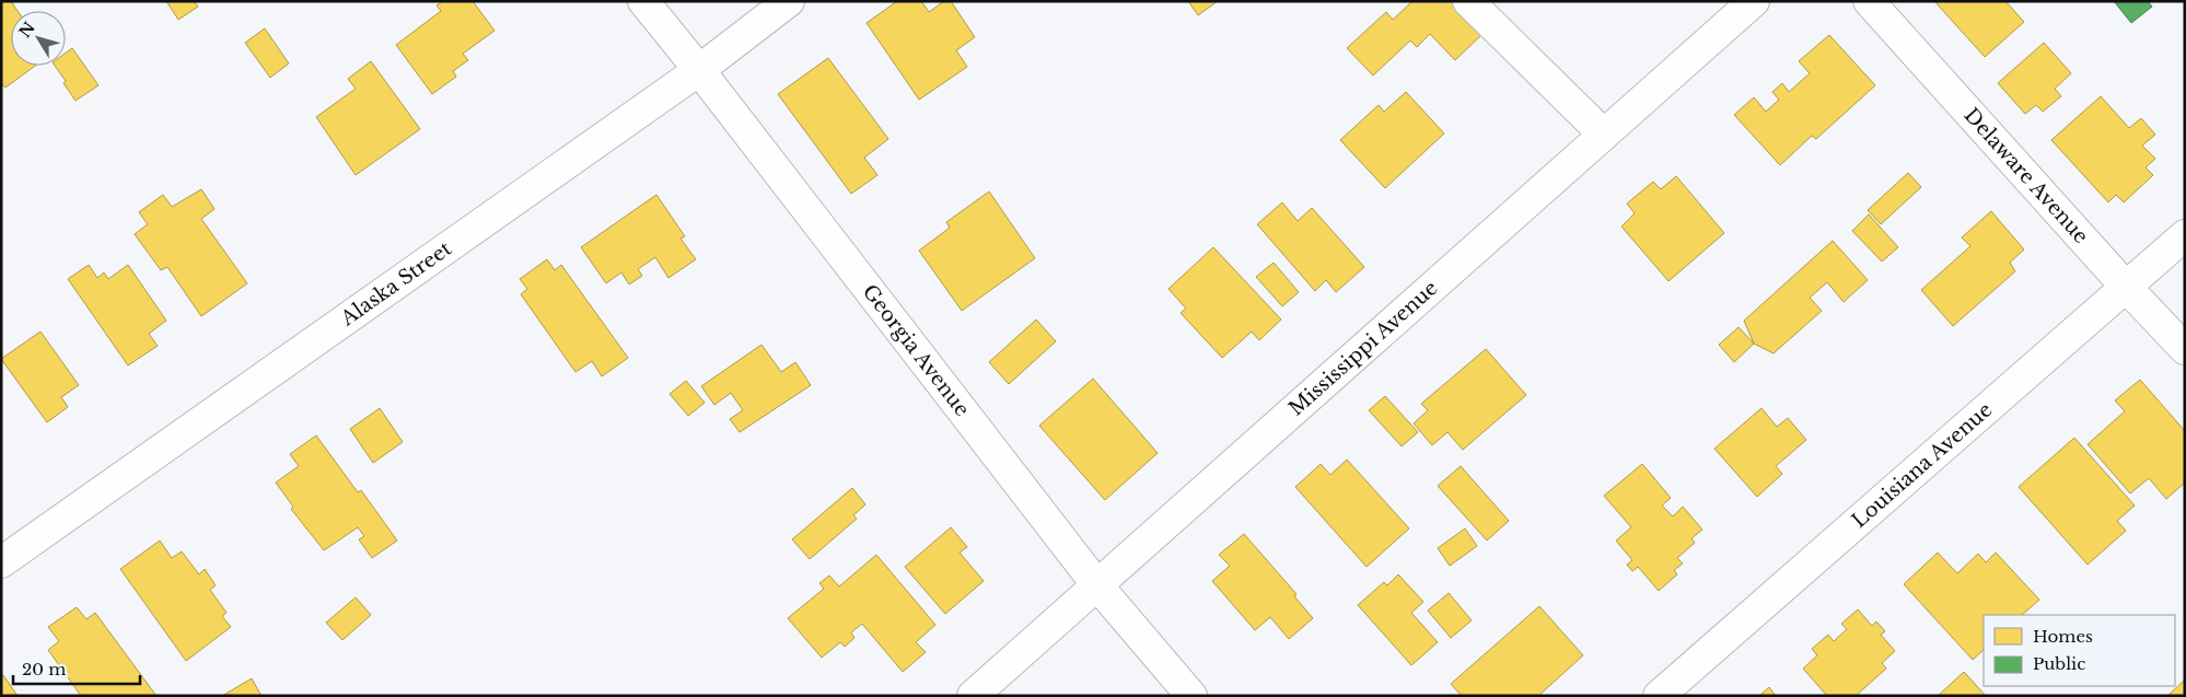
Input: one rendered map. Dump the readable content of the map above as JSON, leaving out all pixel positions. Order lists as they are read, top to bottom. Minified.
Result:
{"streets":{"street":["Delaware Avenue","Alaska Street","Mississippi Avenue","Georgia Avenue","Louisiana Avenue"]},"crossings":[["Delaware Avenue","Louisiana Avenue"],["Alaska Street","Georgia Avenue"],["Mississippi Avenue","Georgia Avenue"]],"legend":["Homes","Public"],"scale_bar":"20 m","north":"top left"}
